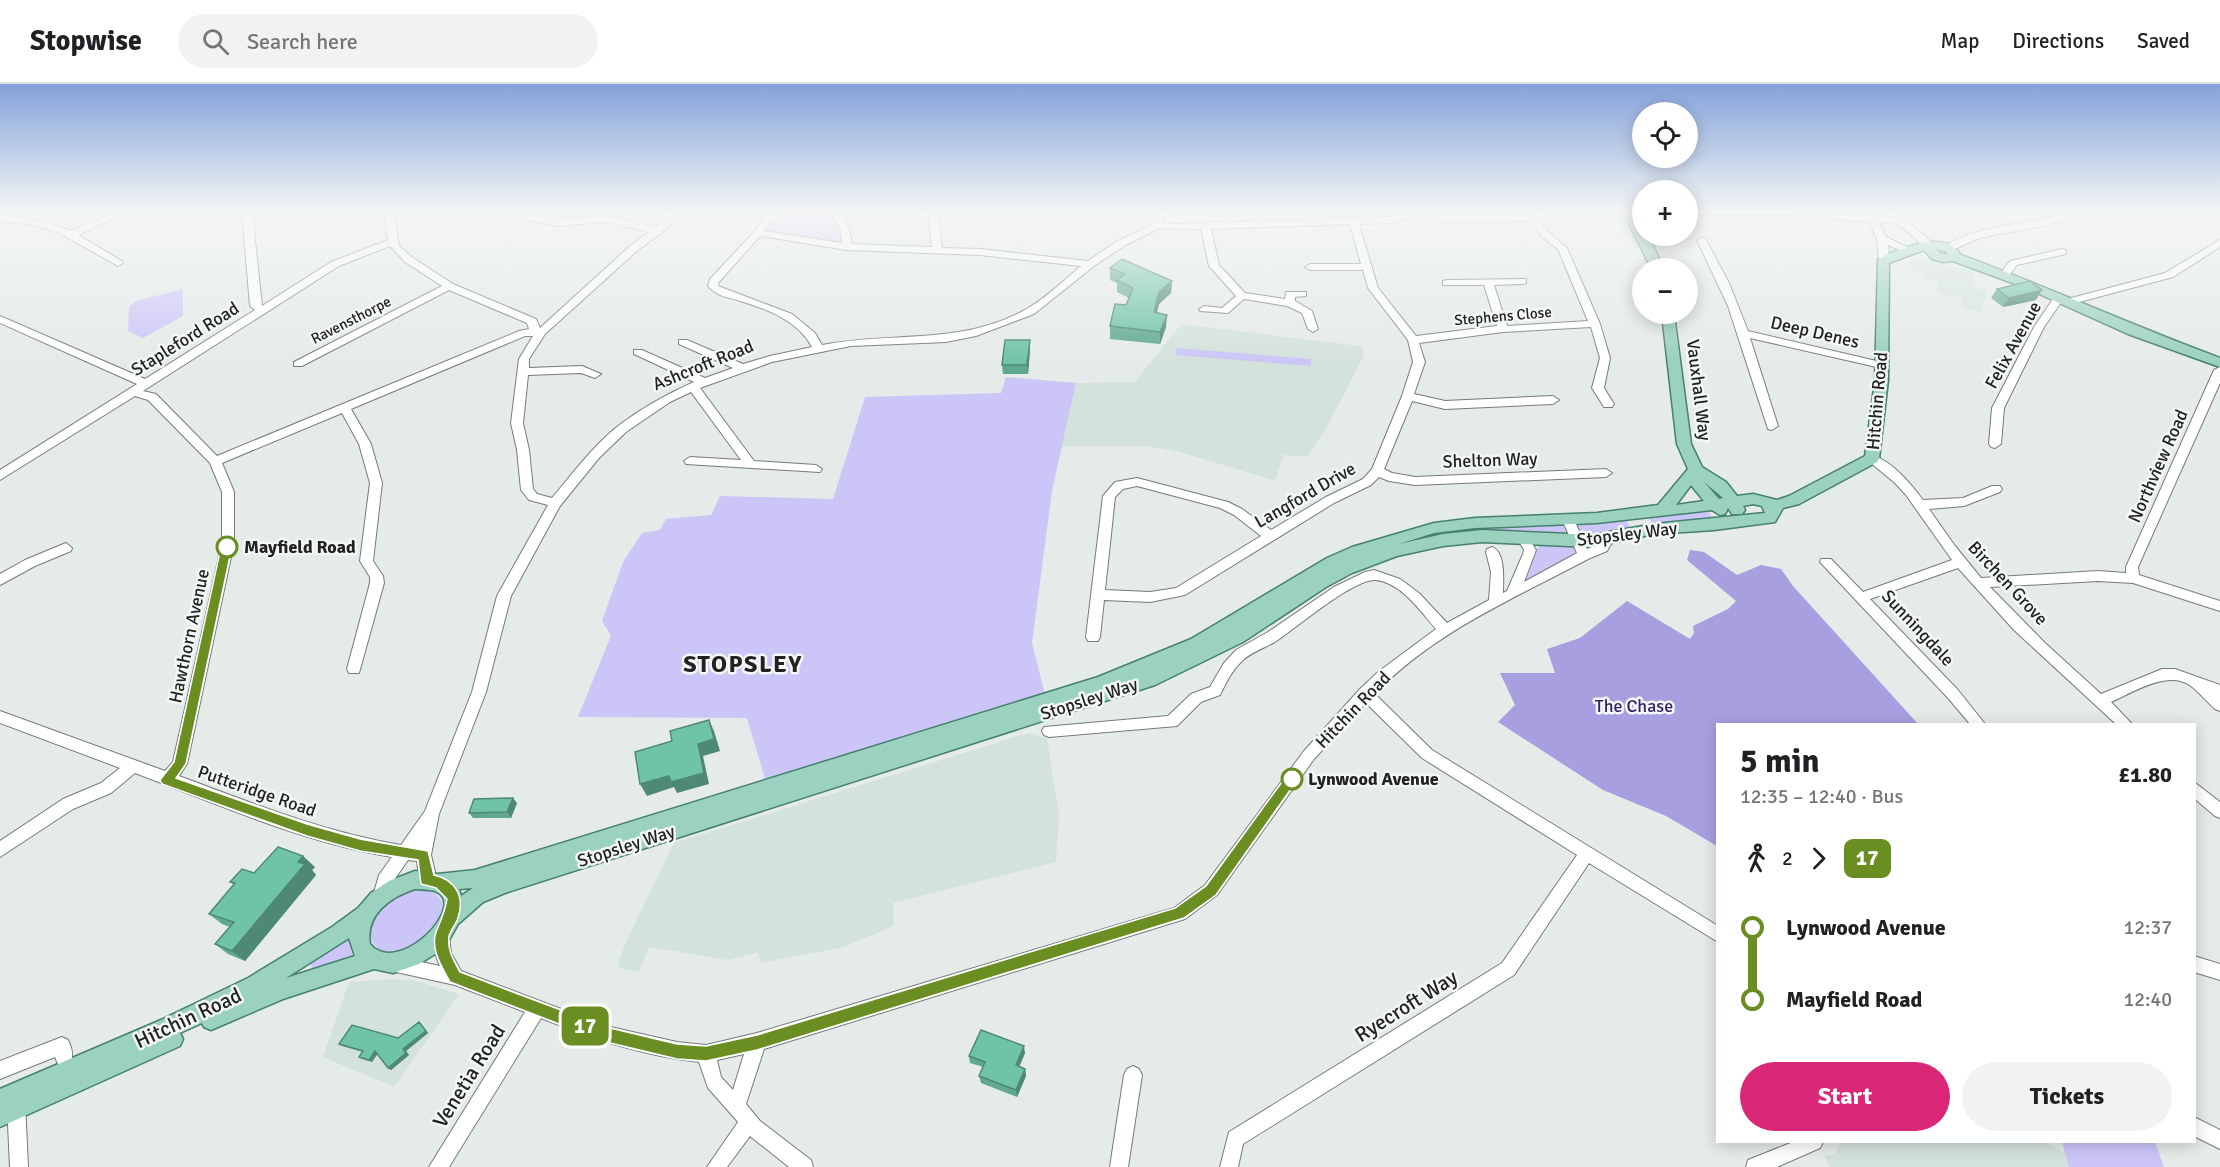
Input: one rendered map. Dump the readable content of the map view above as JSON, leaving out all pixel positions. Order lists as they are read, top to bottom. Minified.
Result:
{"streets":{"main road":["Vauxhall Way","Hitchin Road","Stopsley Way"],"street":["Stephens Close","Ravensthorpe","Deep Denes","Stapleford Road","Felix Avenue","Ashcroft Road","Shelton Way","Northview Road","Langford Drive","Birchen Grove","Sunningdale","Hawthorn Avenue","Putteridge Road","Ryecroft Way","Venetia Road"]},"crossings":[["Stephens Close","Langford Drive"],["Deep Denes","Hitchin Road"],["Stapleford Road","Hawthorn Avenue"],["Ashcroft Road","Hitchin Road"],["Ashcroft Road","Stopsley Way"],["Ashcroft Road","Putteridge Road"],["Vauxhall Way","Hitchin Road"],["Vauxhall Way","Stopsley Way"],["Hitchin Road","Stopsley Way"],["Hitchin Road","Birchen Grove"],["Hitchin Road","Venetia Road"],["Shelton Way","Langford Drive"],["Hawthorn Avenue","Putteridge Road"]],"districts":["STOPSLEY"],"parks":["The Chase"],"places":["Mayfield Road","Lynwood Avenue"],"lines":["bus line 17"],"page":{"header":"Stopwise","search":"Search here","nav":["Map","Directions","Saved"],"on_map":"17","map_buttons":["+","−"],"heading":["5 min","12:35 – 12:40 · Bus","£1.80"],"legs":["2","17"],"list":[{"name":"Lynwood Avenue","value":"12:37"},{"name":"Mayfield Road","value":"12:40"}],"buttons":["Start","Tickets"]}}
